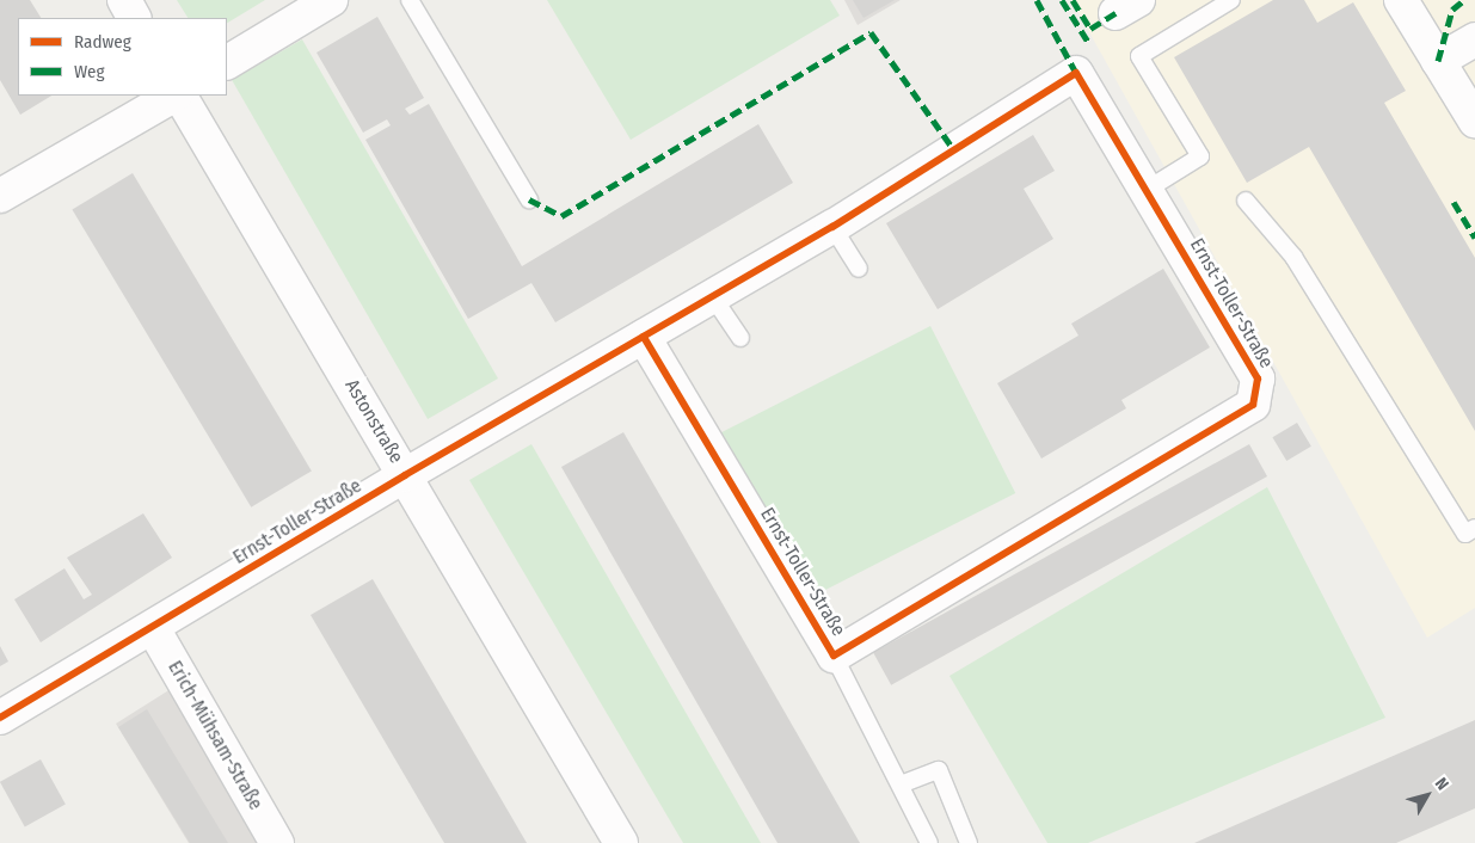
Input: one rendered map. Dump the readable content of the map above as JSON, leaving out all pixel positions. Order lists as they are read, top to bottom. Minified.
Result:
{"streets":{"street":["Ernst-Toller-Straße","Astonstraße","Erich-Mühsam-Straße"]},"crossings":[["Ernst-Toller-Straße","Astonstraße"],["Ernst-Toller-Straße","Erich-Mühsam-Straße"]],"legend":["Radweg","Weg"],"north":"top right"}
